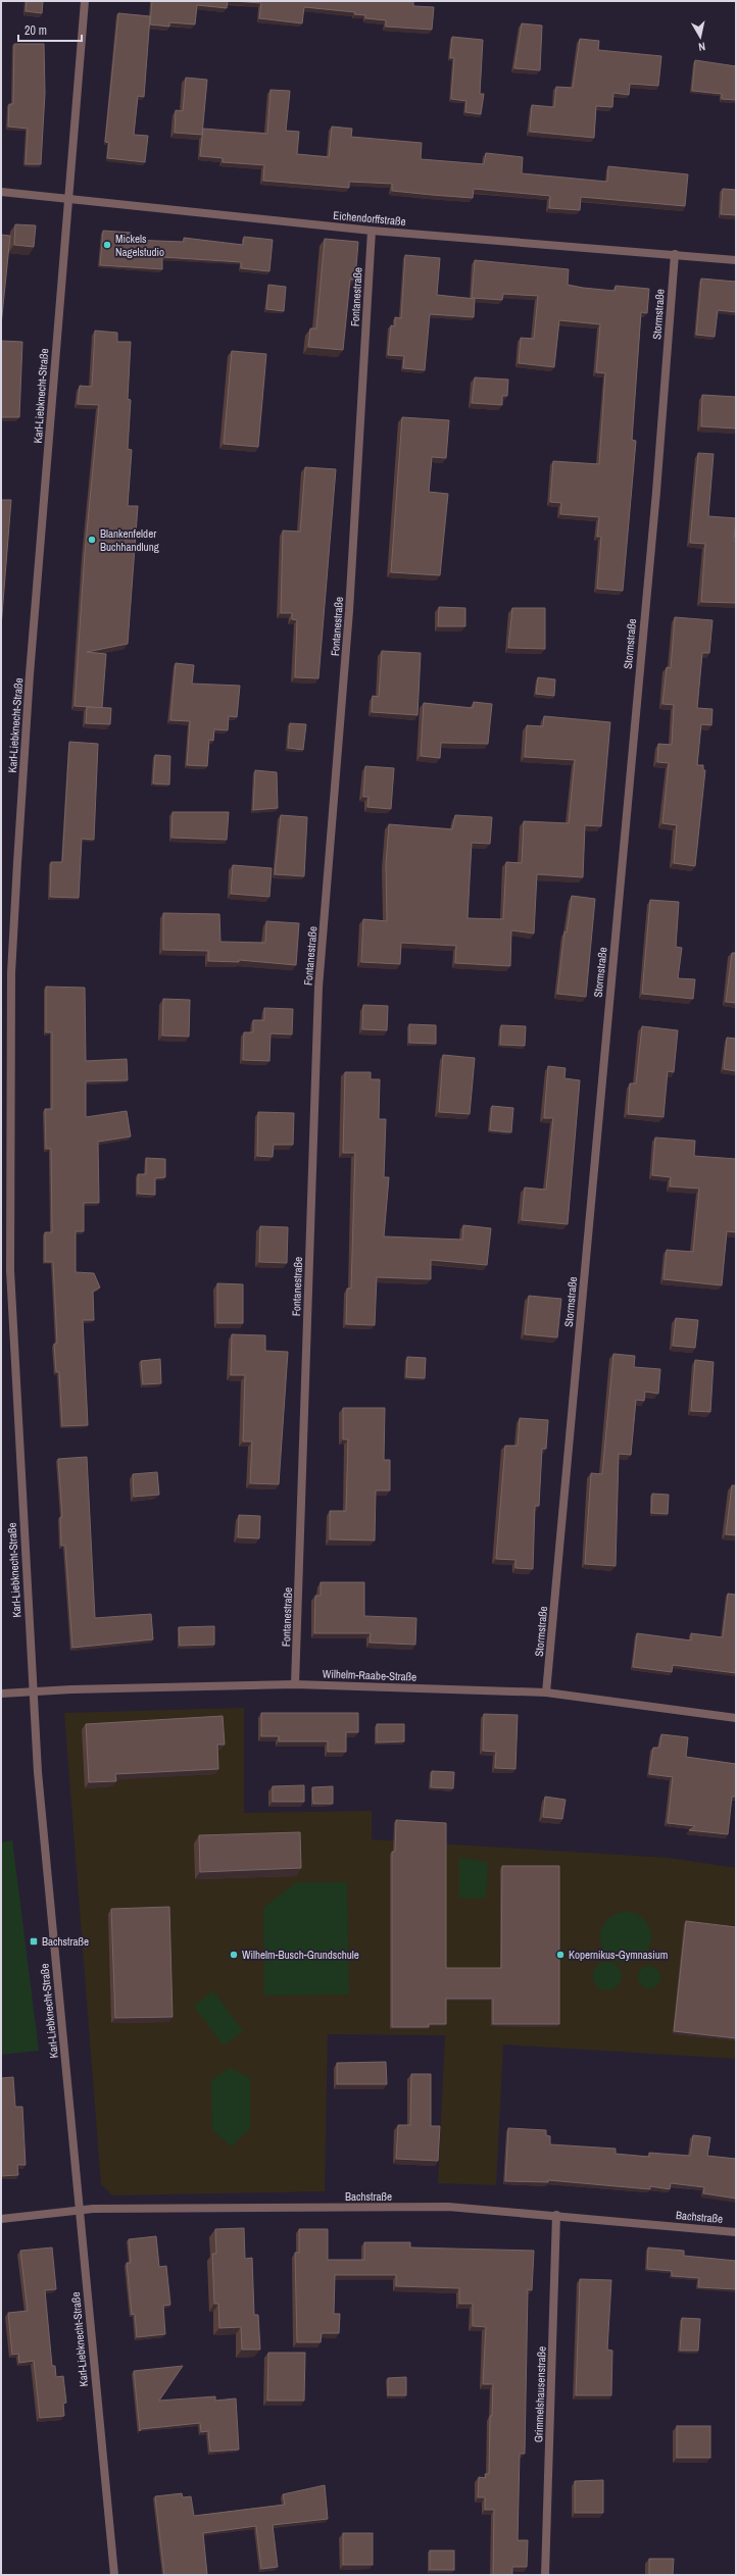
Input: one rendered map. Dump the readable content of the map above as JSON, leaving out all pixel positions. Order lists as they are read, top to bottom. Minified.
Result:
{"streets":{"street":["Eichendorffstraße","Fontanestraße","Stormstraße","Karl-Liebknecht-Straße","Wilhelm-Raabe-Straße","Bachstraße","Grimmelshausenstraße"]},"crossings":[["Eichendorffstraße","Fontanestraße"],["Eichendorffstraße","Stormstraße"],["Eichendorffstraße","Karl-Liebknecht-Straße"],["Fontanestraße","Wilhelm-Raabe-Straße"],["Stormstraße","Wilhelm-Raabe-Straße"],["Karl-Liebknecht-Straße","Wilhelm-Raabe-Straße"],["Karl-Liebknecht-Straße","Bachstraße"],["Bachstraße","Grimmelshausenstraße"]],"places":{"other":["Mickels Nagelstudio","Blankenfelder Buchhandlung","Wilhelm-Busch-Grundschule","Kopernikus-Gymnasium"],"transit":["Bachstraße"]},"scale_bar":"20 m","north":"bottom"}
